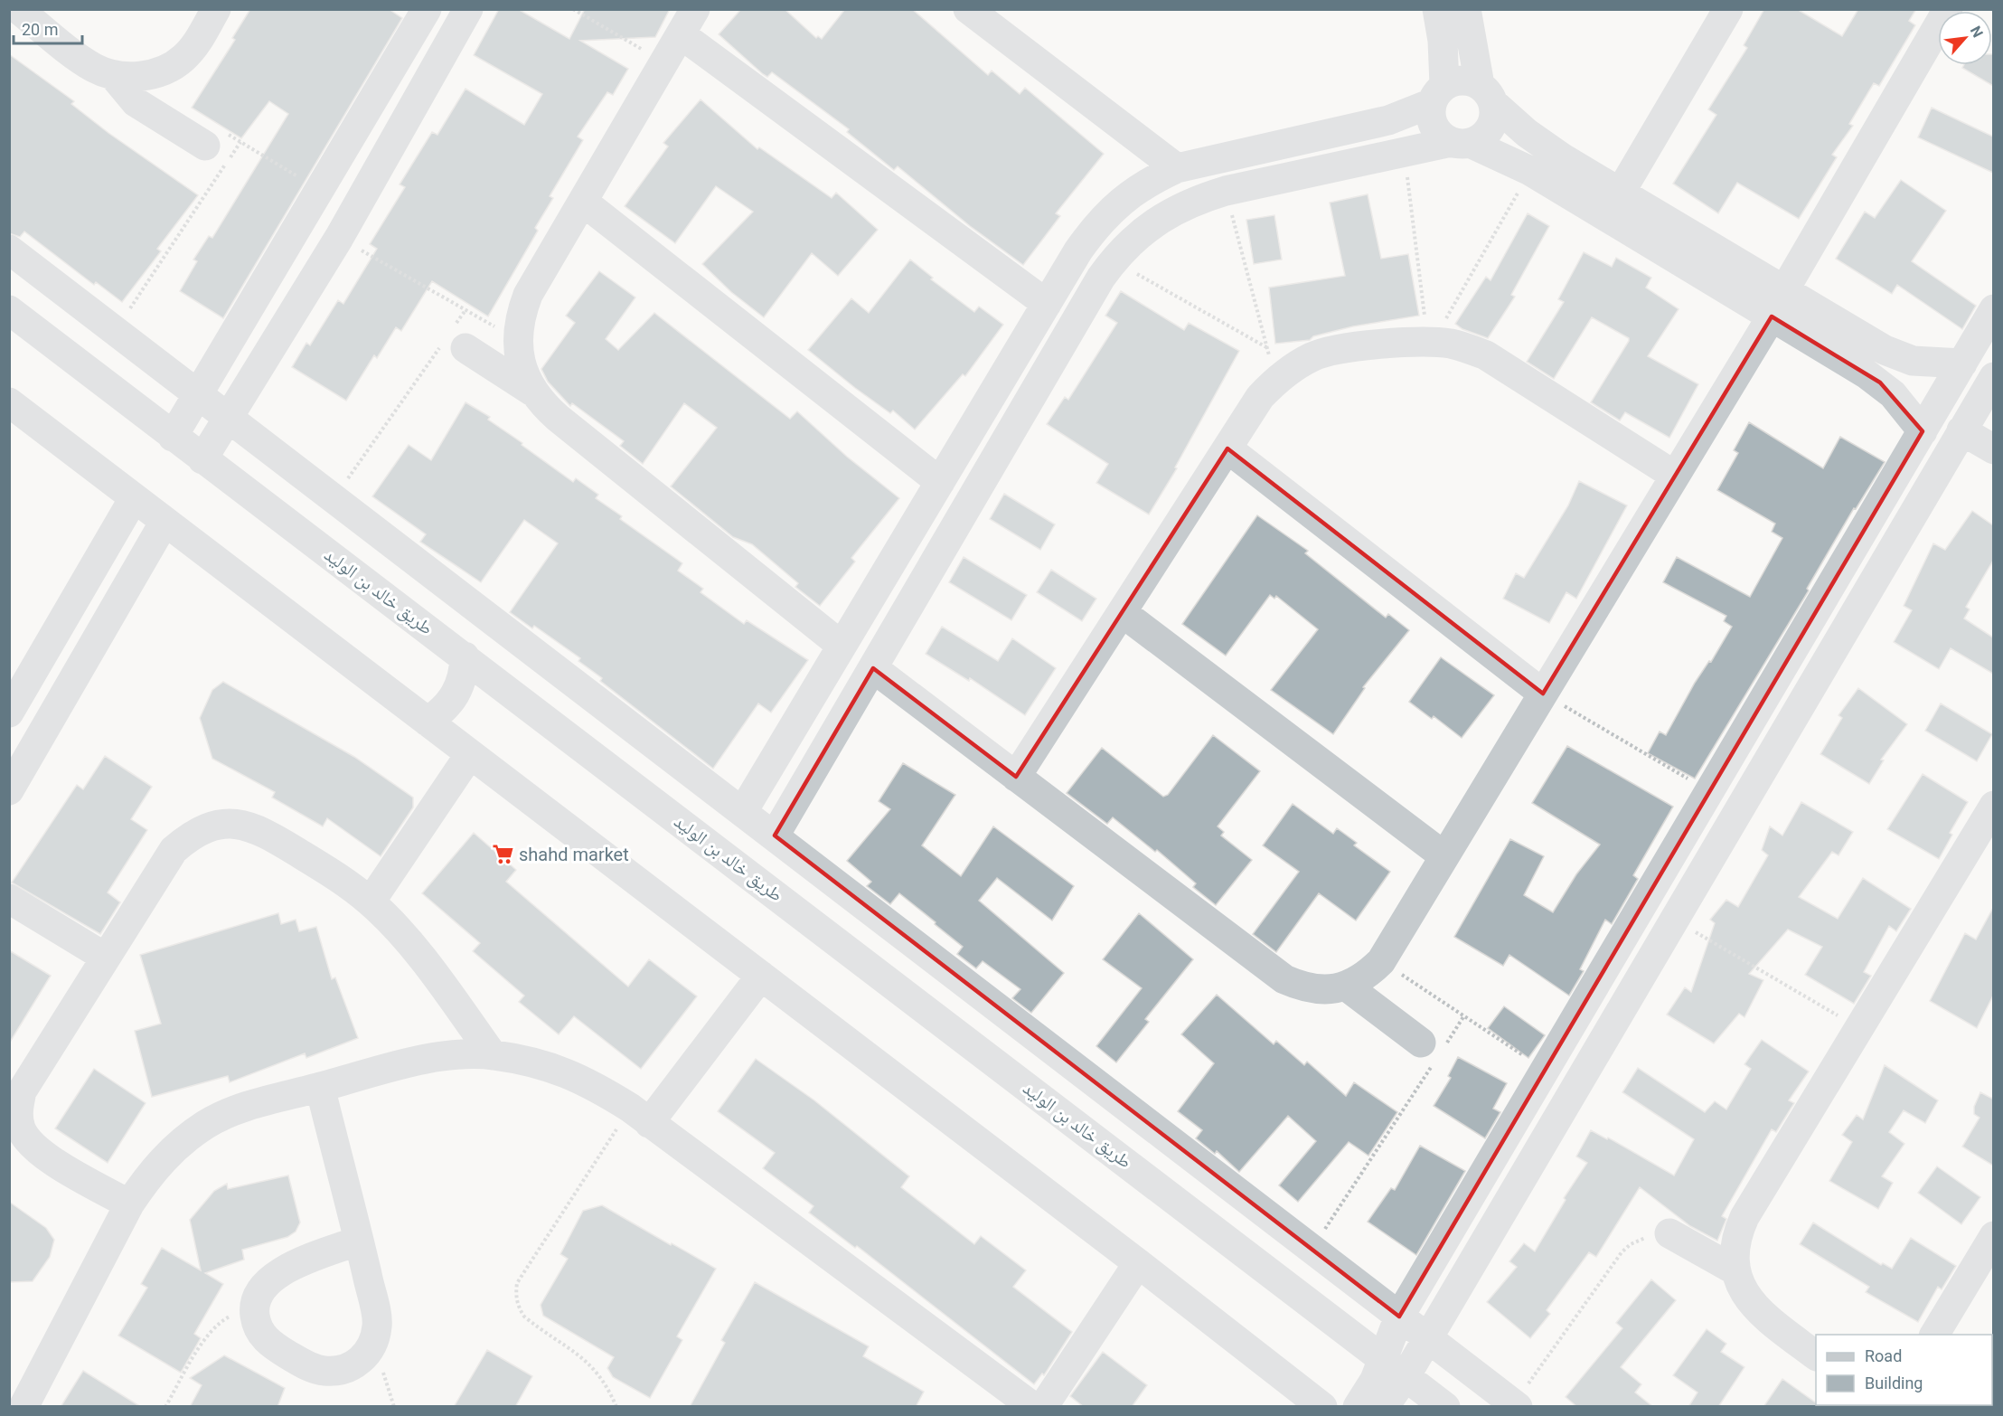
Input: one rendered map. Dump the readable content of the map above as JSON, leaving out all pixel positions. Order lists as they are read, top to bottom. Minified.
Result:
{"streets":{"street":["طريق خالد بن الوليد"]},"places":{"supermarket":["shahd market"]},"legend":["Road","Building"],"scale_bar":"20 m","north":"top right"}
